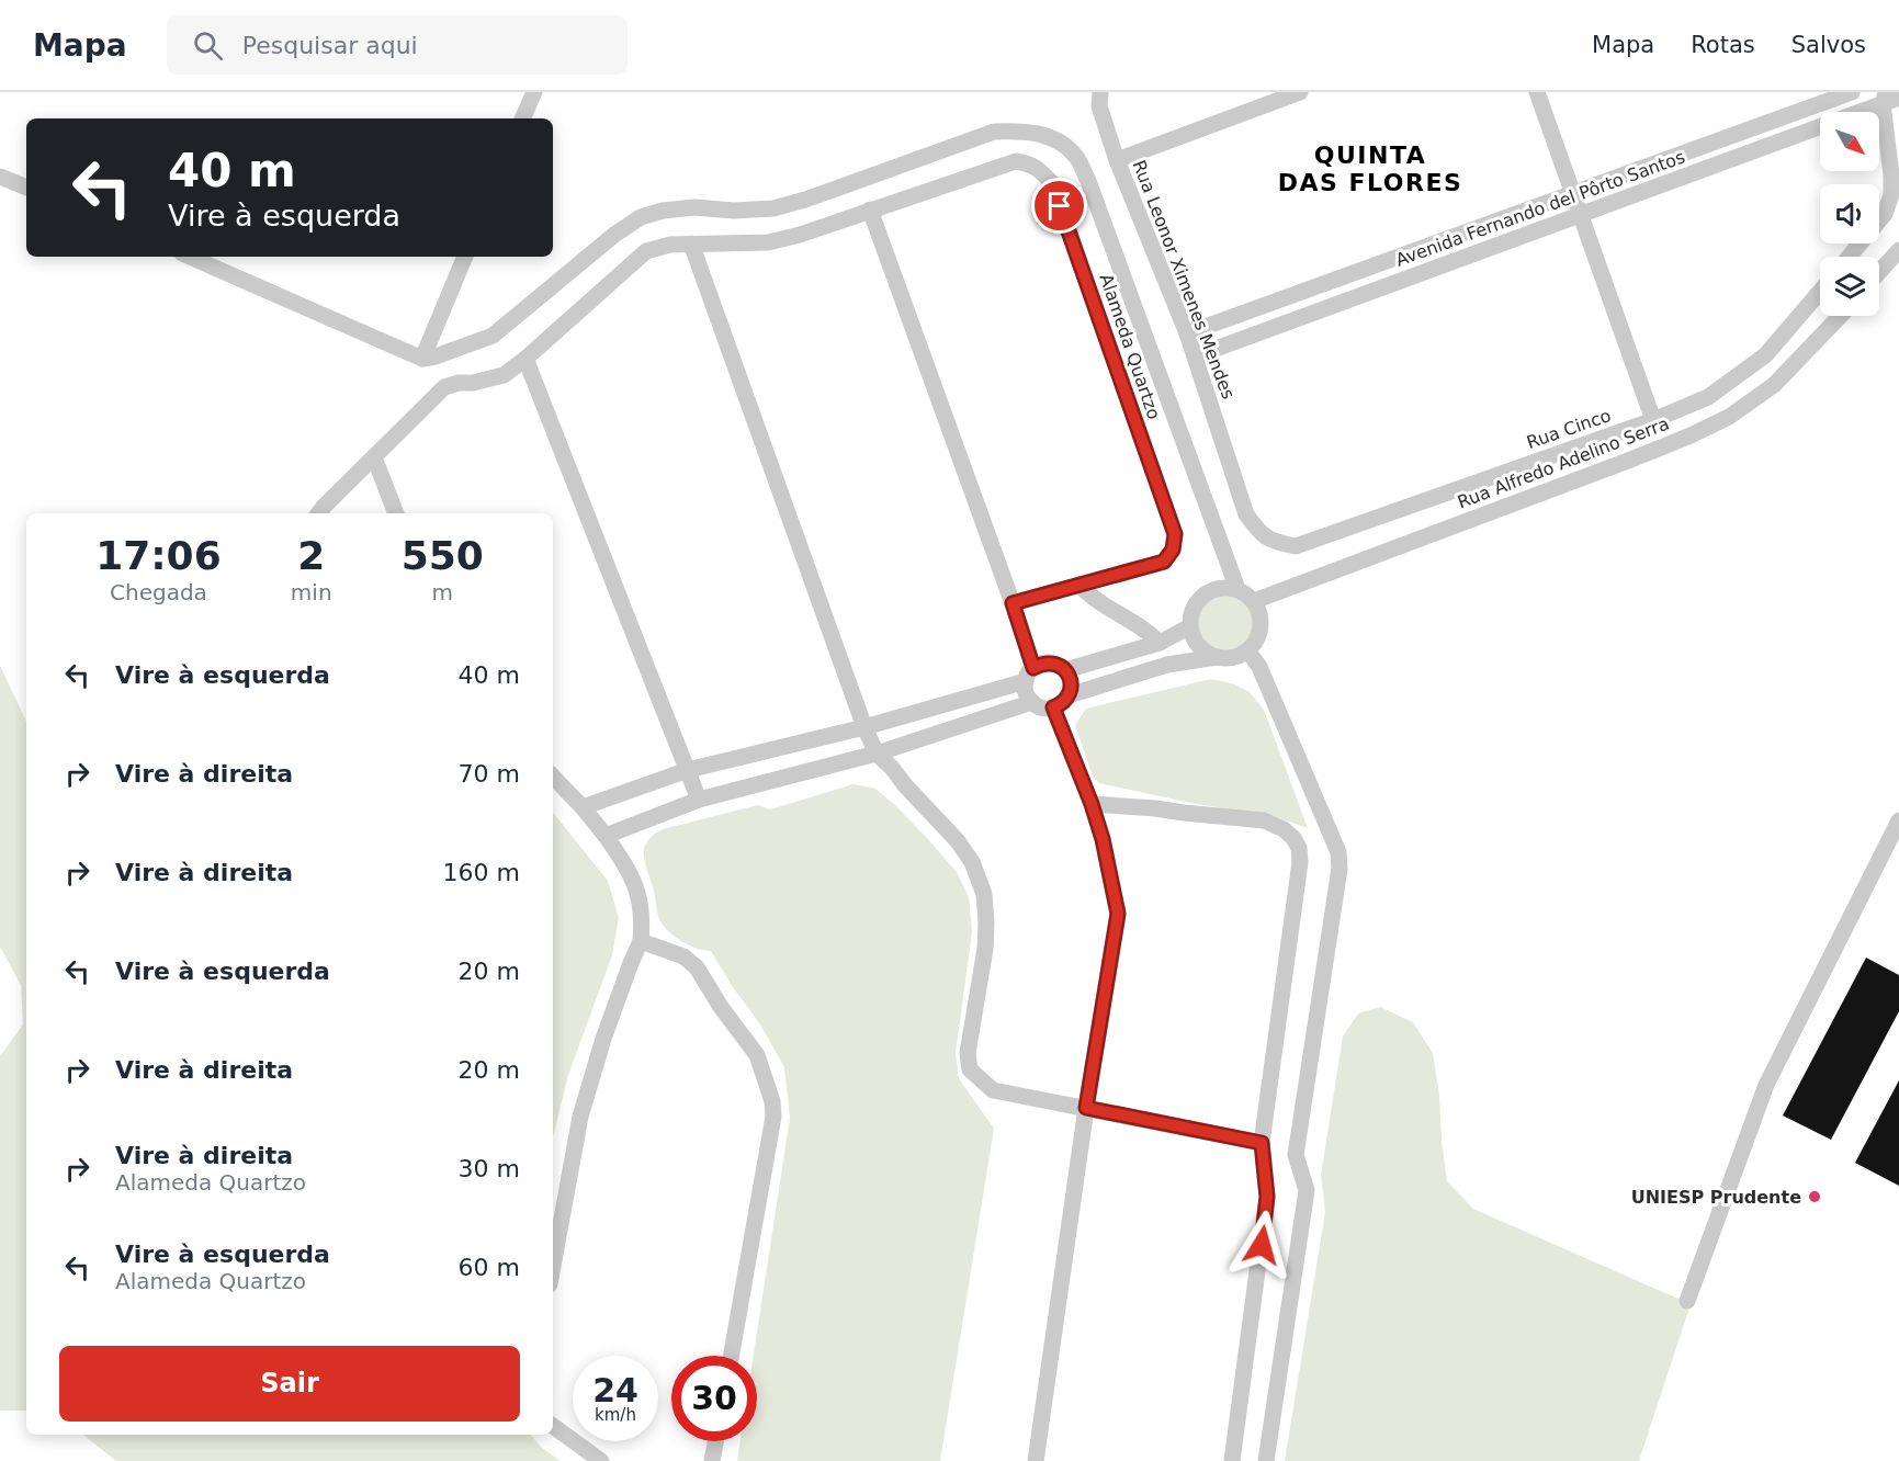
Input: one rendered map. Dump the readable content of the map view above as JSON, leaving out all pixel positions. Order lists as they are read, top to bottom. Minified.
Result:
{"streets":{"street":["Avenida Fernando del Pôrto Santos","Rua Leonor Ximenes Mendes","Alameda Quartzo","Rua Cinco","Rua Alfredo Adelino Serra"]},"crossings":[["Avenida Fernando del Pôrto Santos","Rua Leonor Ximenes Mendes"],["Rua Leonor Ximenes Mendes","Rua Cinco"]],"districts":["QUINTA DAS FLORES"],"places":["UNIESP Prudente"],"north":"bottom right","page":{"header":"Mapa","search":"Pesquisar aqui","nav":["Mapa","Rotas","Salvos"],"turn":["40 m","Vire à esquerda"],"eta":["17:06","Chegada","2","min","550","m"],"list":[{"name":"Vire à esquerda","value":"40 m"},{"name":"Vire à direita","value":"70 m"},{"name":"Vire à direita","value":"160 m"},{"name":"Vire à esquerda","value":"20 m"},{"name":"Vire à direita","value":"20 m"},{"name":"Vire à direita","note":"Alameda Quartzo","value":"30 m"},{"name":"Vire à esquerda","note":"Alameda Quartzo","value":"60 m"}],"buttons":"Sair","speed":"24 km/h","limit":"30"}}
